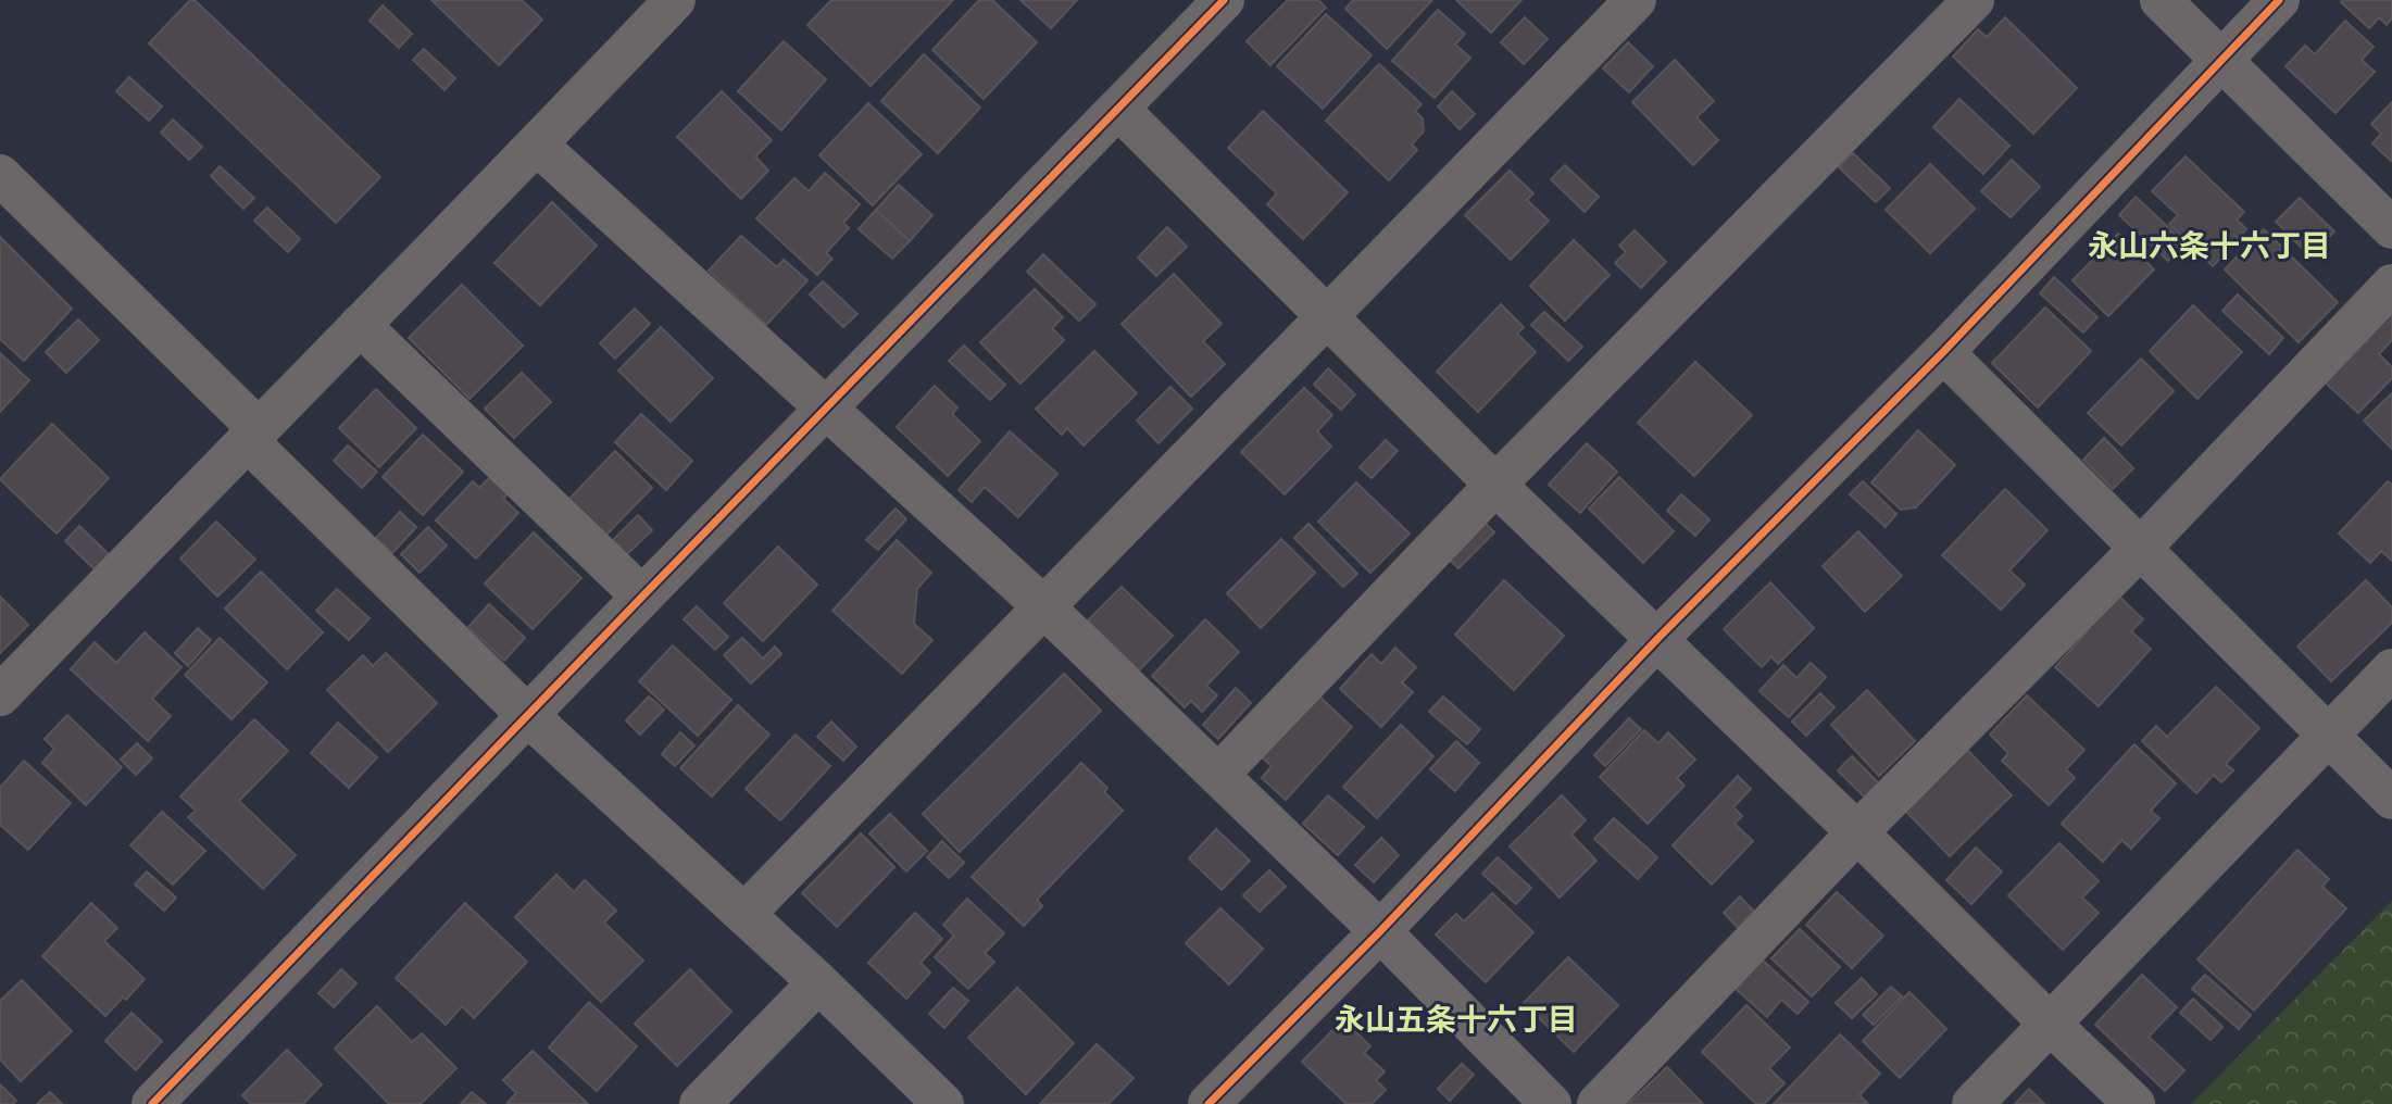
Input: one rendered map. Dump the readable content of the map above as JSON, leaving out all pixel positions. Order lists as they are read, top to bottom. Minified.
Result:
{"districts":["永山六条十六丁目","永山五条十六丁目"]}
